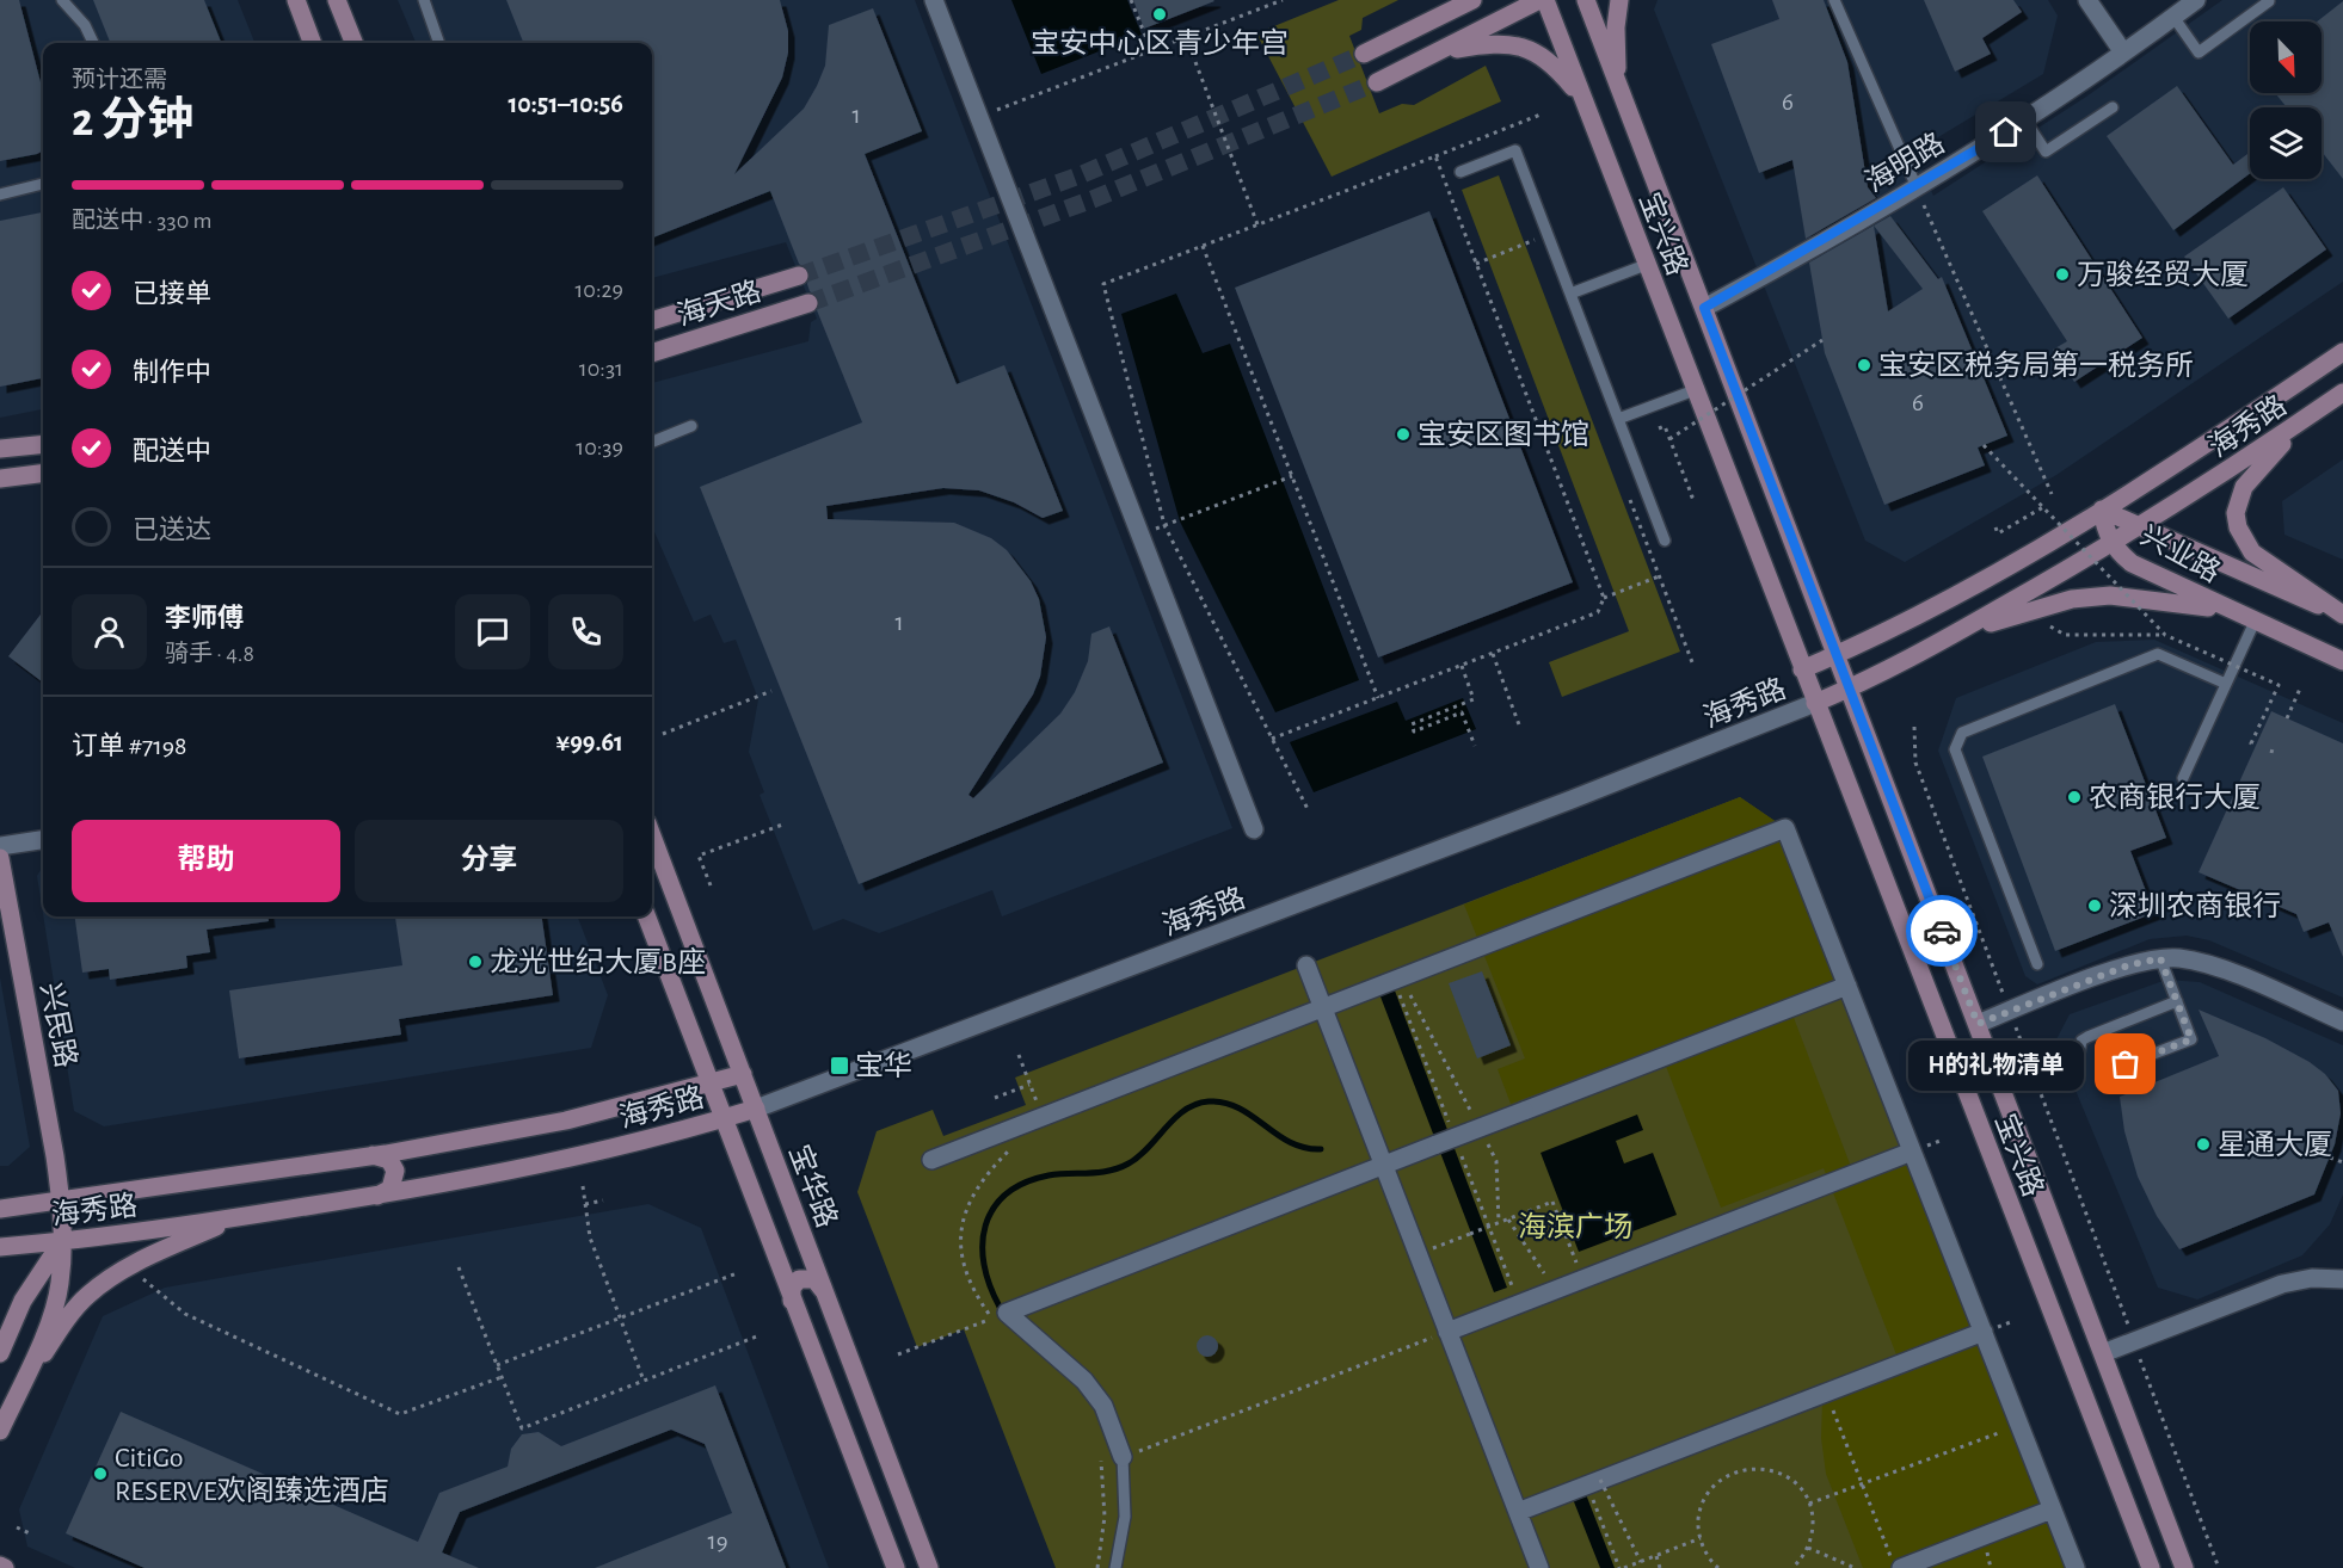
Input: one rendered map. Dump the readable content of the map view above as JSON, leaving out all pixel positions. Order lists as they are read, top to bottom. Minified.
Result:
{"streets":{"main road":["宝兴路","海天路","海秀路","兴业路","兴民路","宝华路"],"street":["海明路"]},"crossings":[["海明路","宝兴路"],["宝兴路","海秀路"],["海秀路","兴业路"],["海秀路","兴民路"],["海秀路","宝华路"]],"parks":["海滨广场"],"places":{"other":["宝安中心区青少年宫","万骏经贸大厦","宝安区税务局第一税务所","宝安区图书馆","农商银行大厦","深圳农商银行","龙光世纪大厦B座","H的礼物清单","星通大厦","CitiGo RESERVE欢阁臻选酒店"],"transit":["宝华"]},"house_numbers":["6","1","6","1","19"],"north":"bottom right","page":{"heading":["2 分钟","预计还需","10:51–10:56"],"panel":["李师傅","骑手 · 4.8","订单 #7198","¥99.61"],"bar":"配送中 · 330 m","list":[["已接单","10:29"],["制作中","10:31"],["配送中","10:39"],"已送达"],"buttons":["帮助","分享"],"bubble":"H的礼物清单"}}
